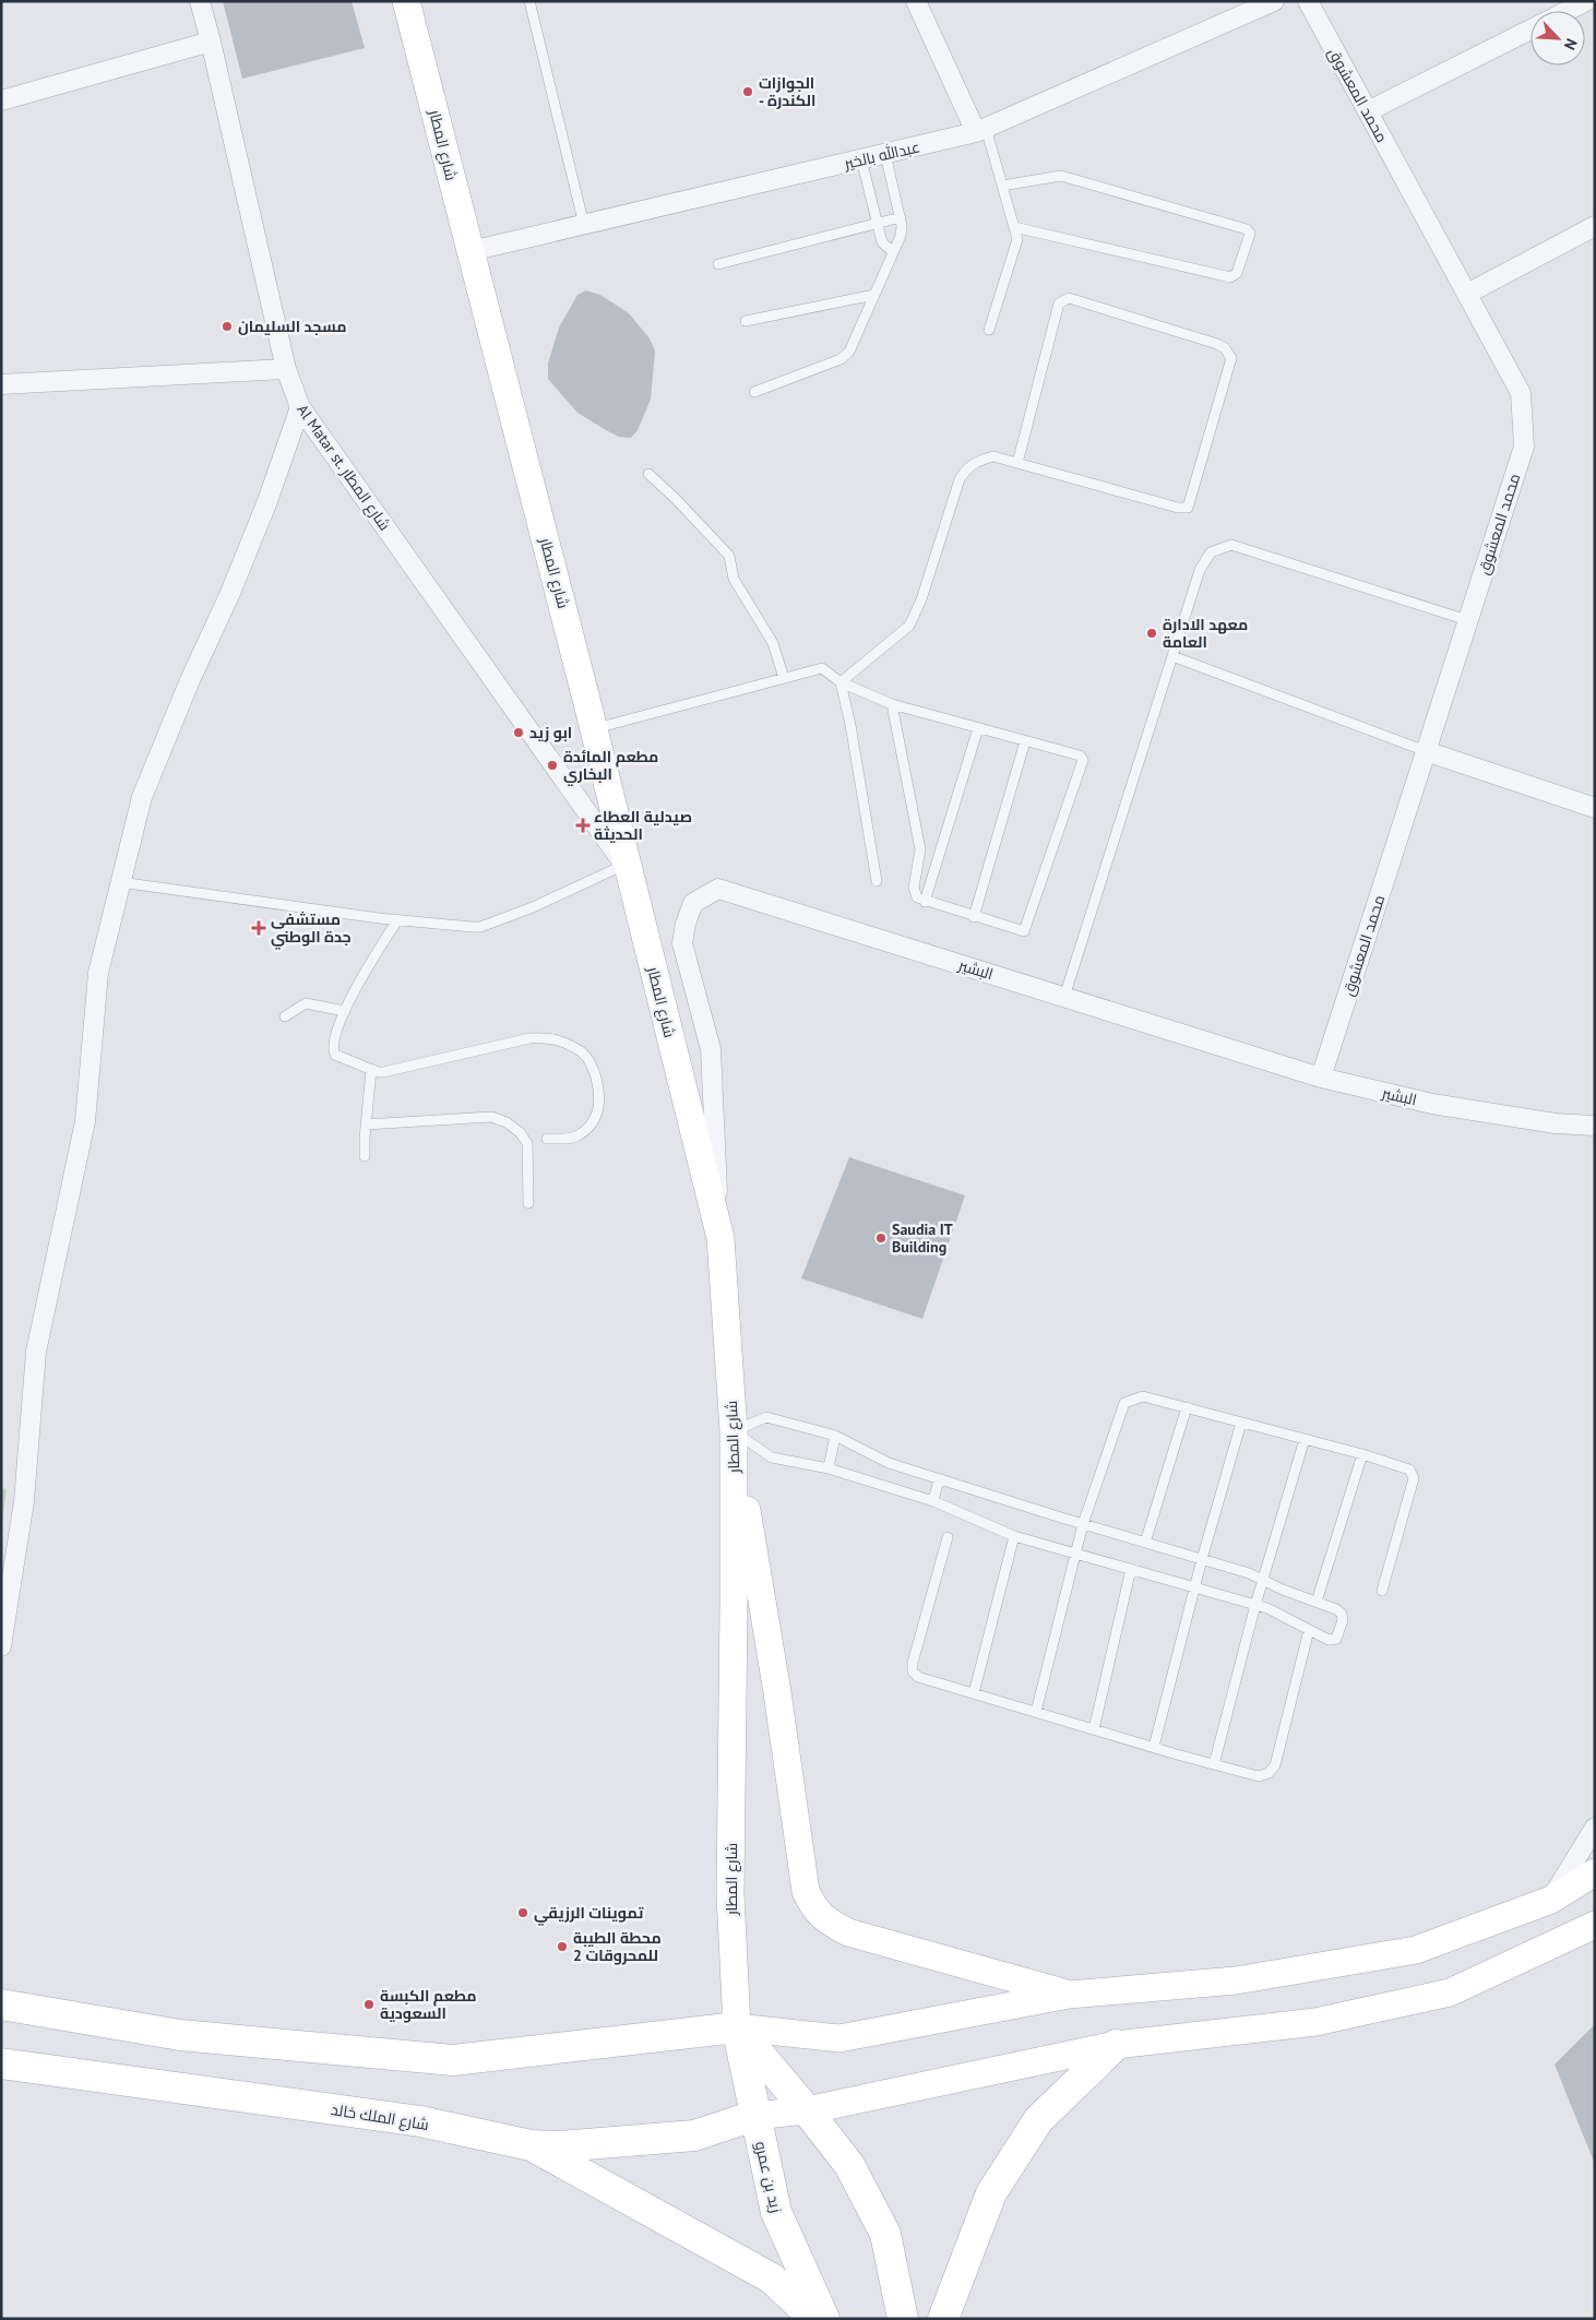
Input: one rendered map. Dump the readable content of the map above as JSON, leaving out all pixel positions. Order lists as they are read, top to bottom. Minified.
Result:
{"streets":{"main road":["شارع المطار","شارع الملك خالد","زيد بن عمرو"],"street":["محمد المعشوق","عبدالله بالخير","Al Matar st. شارع المطار","البشير"]},"crossings":[["محمد المعشوق","البشير"],["شارع المطار","عبدالله بالخير"],["شارع المطار","Al Matar st. شارع المطار"],["شارع المطار","البشير"],["شارع المطار","زيد بن عمرو"],["شارع الملك خالد","زيد بن عمرو"]],"places":{"other":["الجوازات - الكندرة","مسجد السليمان","معهد الادارة العامة","ابو زيد","مطعم المائدة البخاري","Saudia IT Building","تموينات الرزيقي","محطة الطيبة 2 للمحروقات","مطعم الكبسة السعودية"],"health":["صيدلية العطاء الحديثة","مستشفى جدة الوطني"]},"north":"bottom right"}
